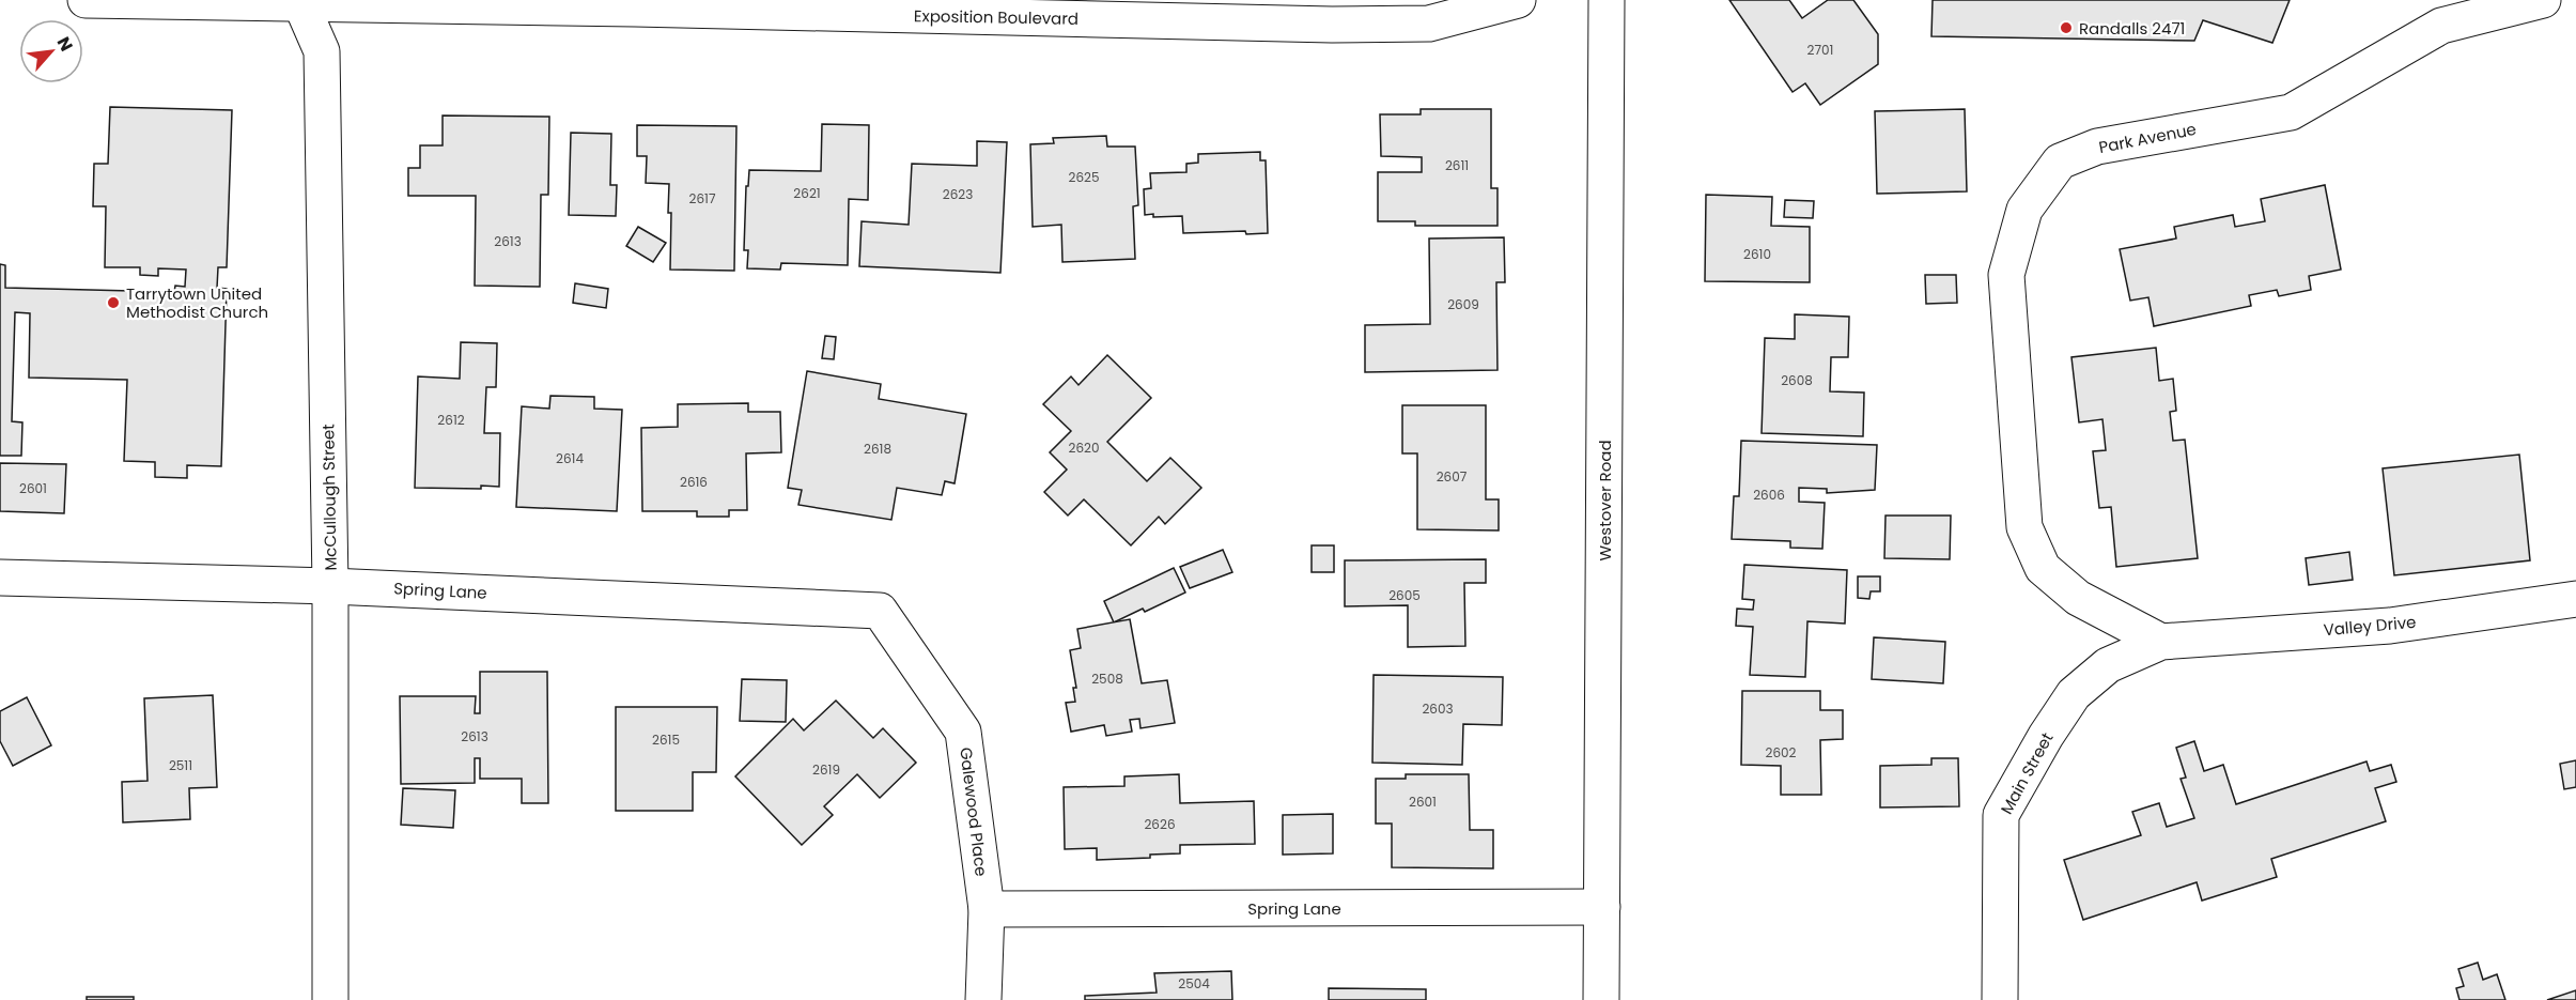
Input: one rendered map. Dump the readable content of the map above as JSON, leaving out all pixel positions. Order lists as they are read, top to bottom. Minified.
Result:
{"streets":{"street":["Exposition Boulevard","Park Avenue","McCullough Street","Westover Road","Spring Lane","Valley Drive","Main Street","Galewood Place"]},"crossings":[["Exposition Boulevard","McCullough Street"],["Park Avenue","Valley Drive"],["Park Avenue","Main Street"],["McCullough Street","Spring Lane"],["Westover Road","Spring Lane"],["Spring Lane","Galewood Place"],["Valley Drive","Main Street"]],"places":["Randalls 2471","Tarrytown United Methodist Church"],"house_numbers":["2701","2611","2625","2621","2623","2617","2613","2610","2609","2608","2612","2620","2618","2614","2607","2616","2601","2606","2605","2508","2603","2613","2615","2602","2511","2619","2601","2626","2504"],"north":"top right"}
